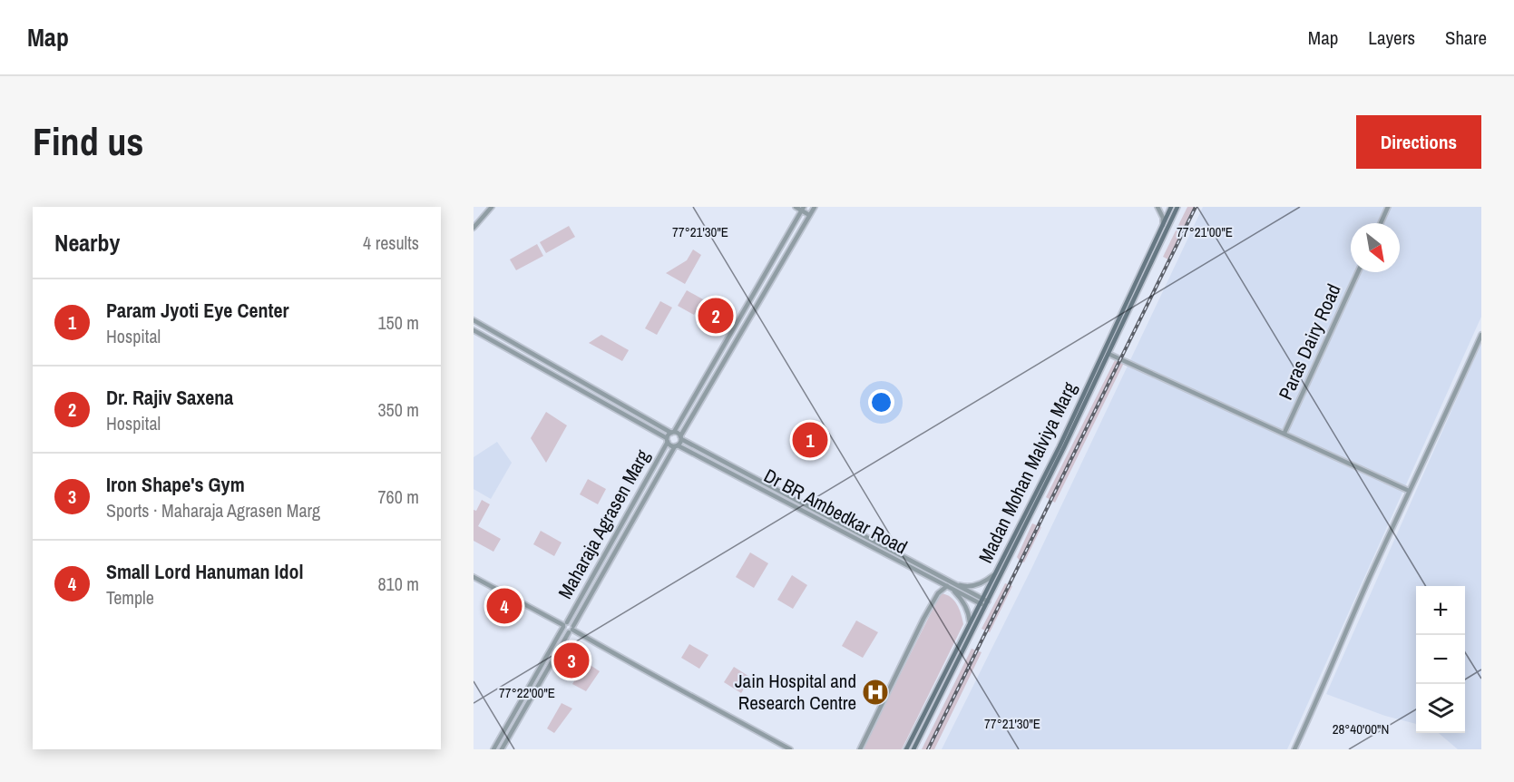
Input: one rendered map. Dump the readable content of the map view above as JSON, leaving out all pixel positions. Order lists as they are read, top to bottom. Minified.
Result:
{"streets":{"main road":["Madan Mohan Malviya Marg"],"street":["Paras Dairy Road","Dr BR Ambedkar Road","Maharaja Agrasen Marg"]},"crossings":[["Madan Mohan Malviya Marg","Dr BR Ambedkar Road"],["Dr BR Ambedkar Road","Maharaja Agrasen Marg"]],"places":{"hospital":["Jain Hospital and Research Centre"]},"north":"bottom right","page":{"header":"Map","nav":["Map","Layers","Share"],"buttons":"Directions","title":"Find us","heading":["Nearby","4 results"],"list":[{"mark":"1","name":"Param Jyoti Eye Center","note":"Hospital","value":"150 m"},{"mark":"2","name":"Dr. Rajiv Saxena","note":"Hospital","value":"350 m"},{"mark":"3","name":"Iron Shape's Gym","note":"Sports · Maharaja Agrasen Marg","value":"760 m"},{"mark":"4","name":"Small Lord Hanuman Idol","note":"Temple","value":"810 m"}],"pins":["2","1","4","3"],"map_buttons":["+","−"]},"coordinates":["77°21'30\"E","77°21'00\"E","77°22'00\"E","28°40'00\"N"]}
